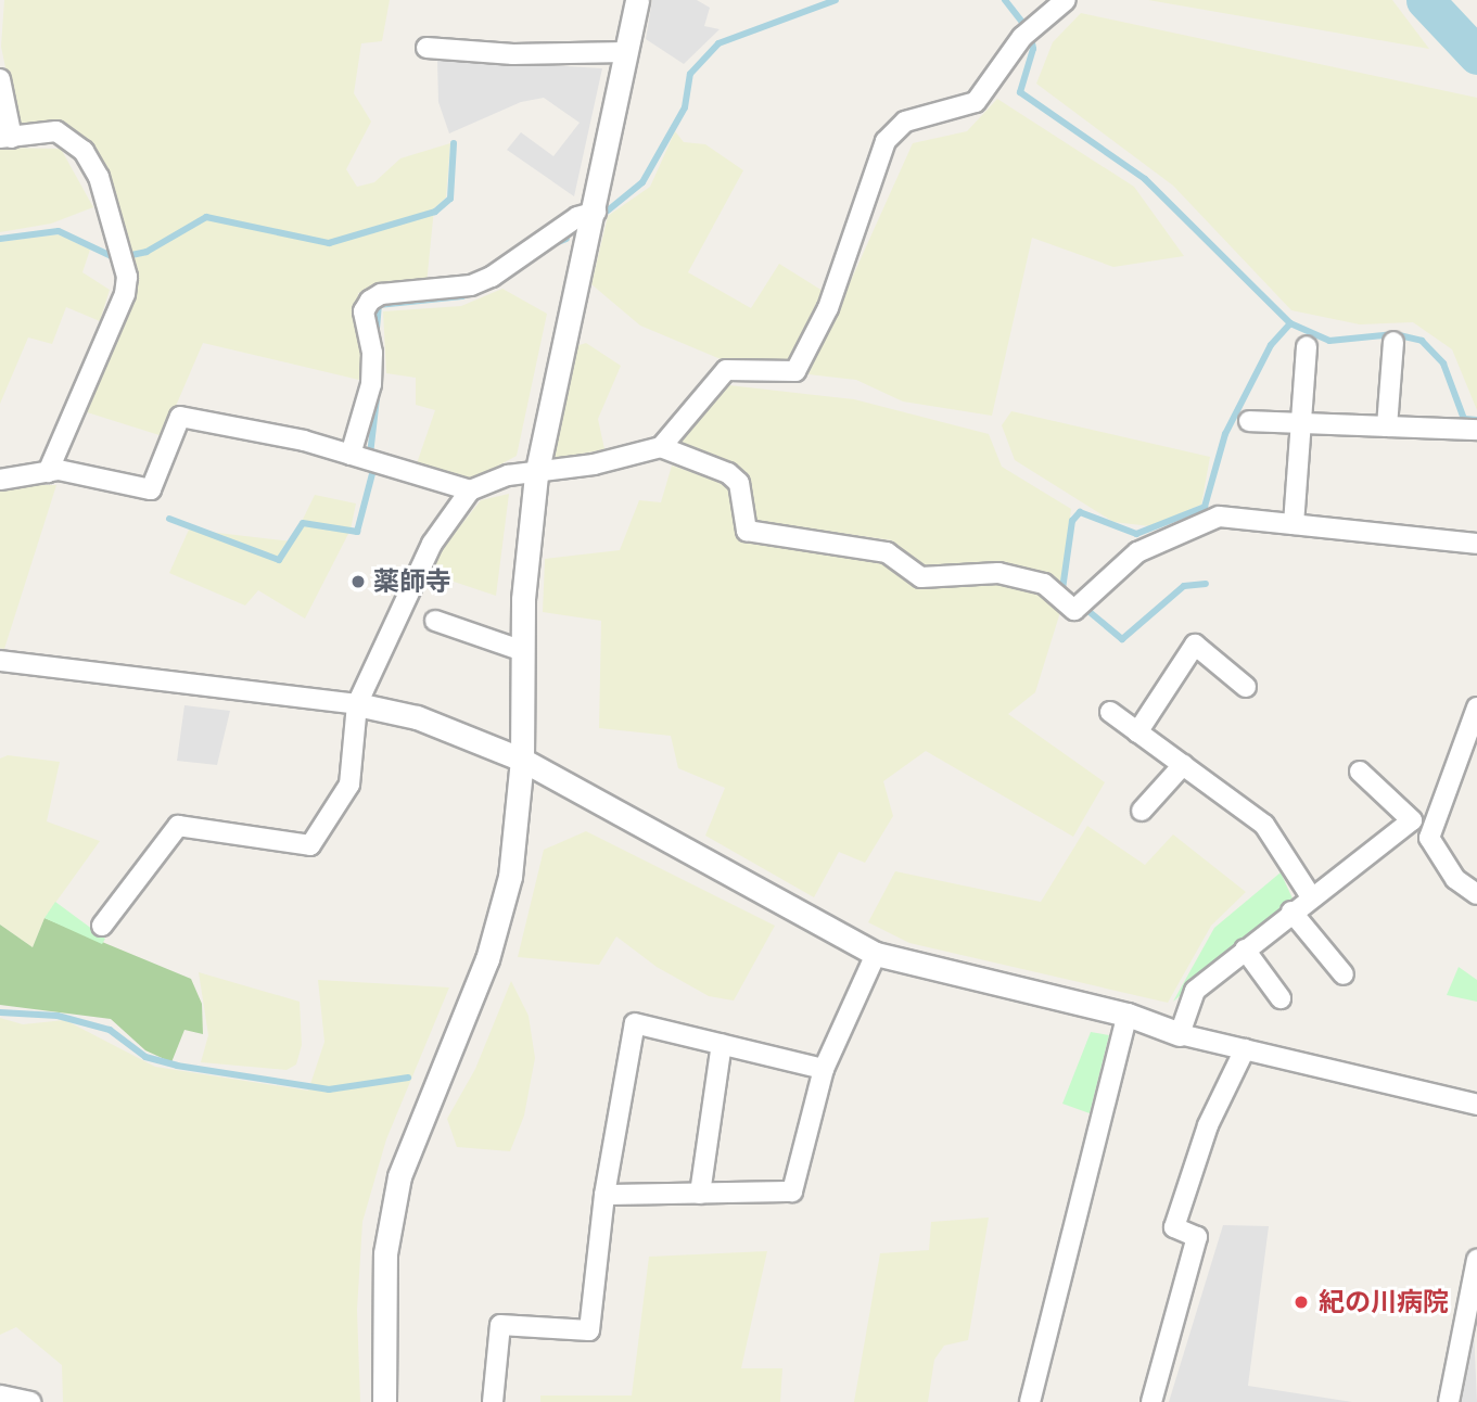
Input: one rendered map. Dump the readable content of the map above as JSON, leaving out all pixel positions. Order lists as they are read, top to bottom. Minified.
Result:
{"places":["薬師寺","紀の川病院"]}
